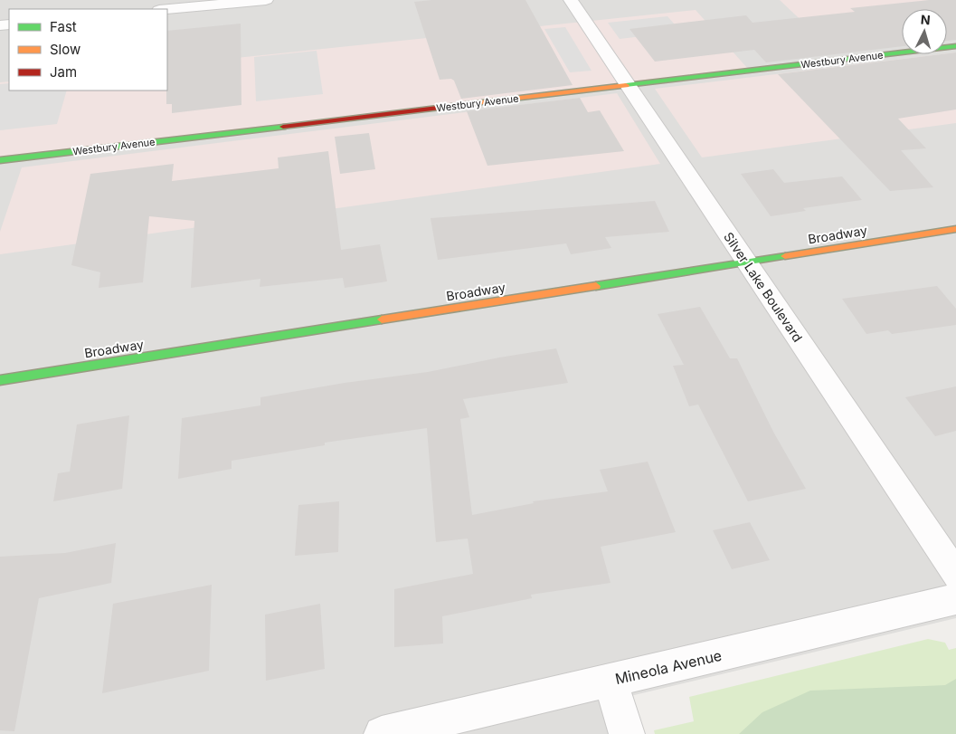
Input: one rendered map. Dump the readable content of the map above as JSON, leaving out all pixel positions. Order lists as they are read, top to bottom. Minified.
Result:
{"streets":{"main road":["Westbury Avenue","Broadway"],"street":["Silver Lake Boulevard","Mineola Avenue"]},"crossings":[["Westbury Avenue","Silver Lake Boulevard"],["Broadway","Silver Lake Boulevard"]],"legend":["Fast","Slow","Jam"],"north":"top"}
